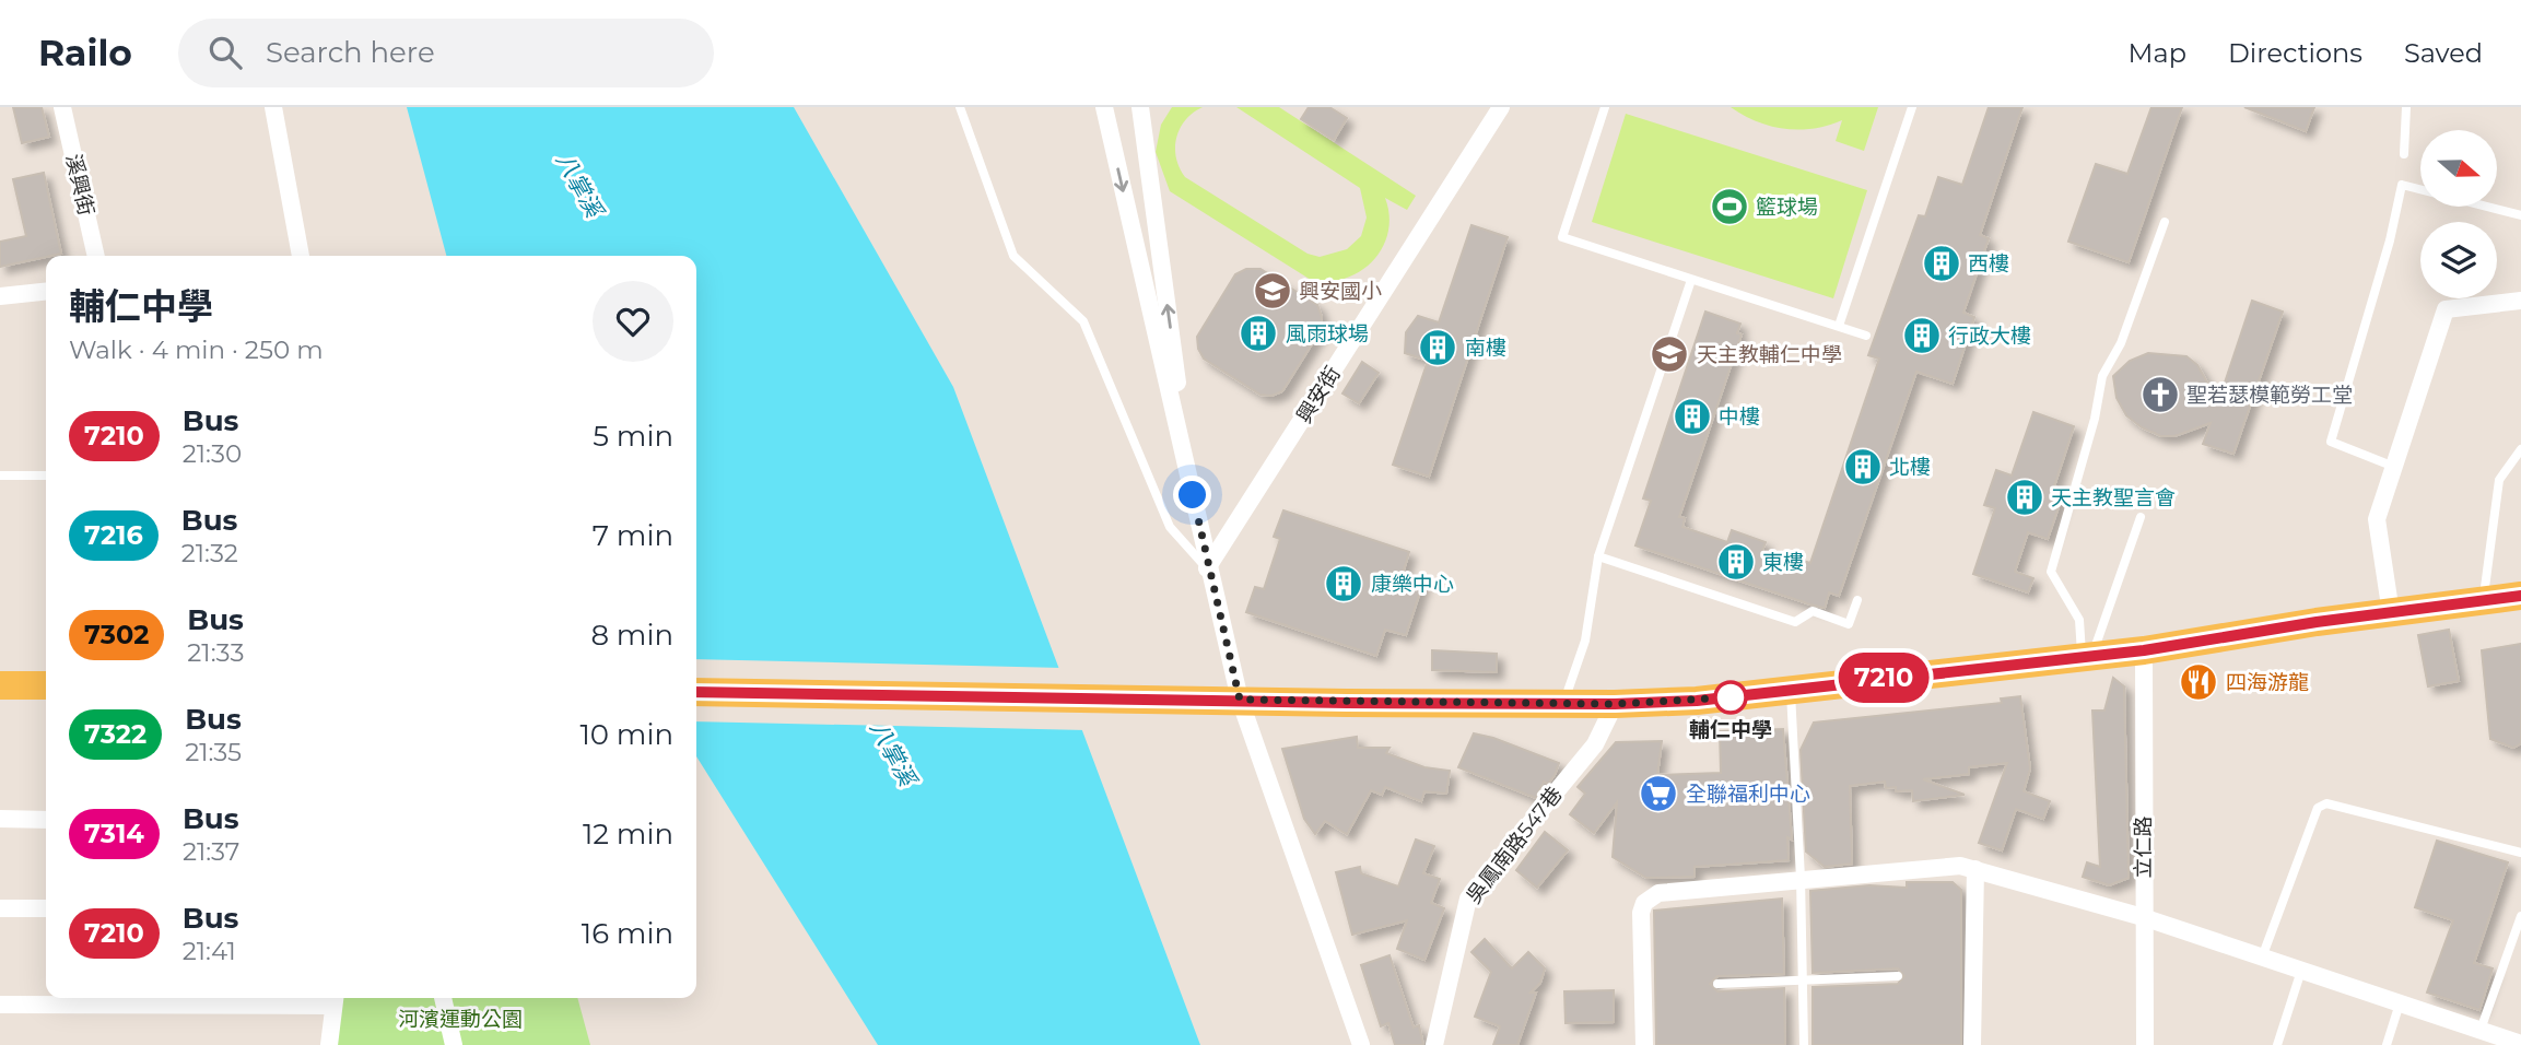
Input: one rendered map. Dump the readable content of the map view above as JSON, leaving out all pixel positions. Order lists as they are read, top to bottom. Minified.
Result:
{"streets":{"street":["溪興街","興安街","吳鳳南路547巷","立仁路"]},"water":["八掌溪"],"parks":["河濱運動公園"],"places":{"sports":["籃球場"],"building":["西樓","風雨球場","行政大樓","南樓","中樓","北樓","天主教聖言會","東樓","康樂中心"],"school or university":["興安國小","天主教輔仁中學"],"church":["聖若瑟模範勞工堂"],"restaurant":["四海游龍"],"other":["輔仁中學"],"supermarket":["全聯福利中心"]},"lines":["bus line 7210"],"north":"right","page":{"header":"Railo","search":"Search here","nav":["Map","Directions","Saved"],"on_map":"7210","heading":["輔仁中學","Walk · 4 min · 250 m"],"list":[{"mark":"7210","name":"Bus","note":"21:30","value":"5 min"},{"mark":"7216","name":"Bus","note":"21:32","value":"7 min"},{"mark":"7302","name":"Bus","note":"21:33","value":"8 min"},{"mark":"7322","name":"Bus","note":"21:35","value":"10 min"},{"mark":"7314","name":"Bus","note":"21:37","value":"12 min"},{"mark":"7210","name":"Bus","note":"21:41","value":"16 min"}]}}
